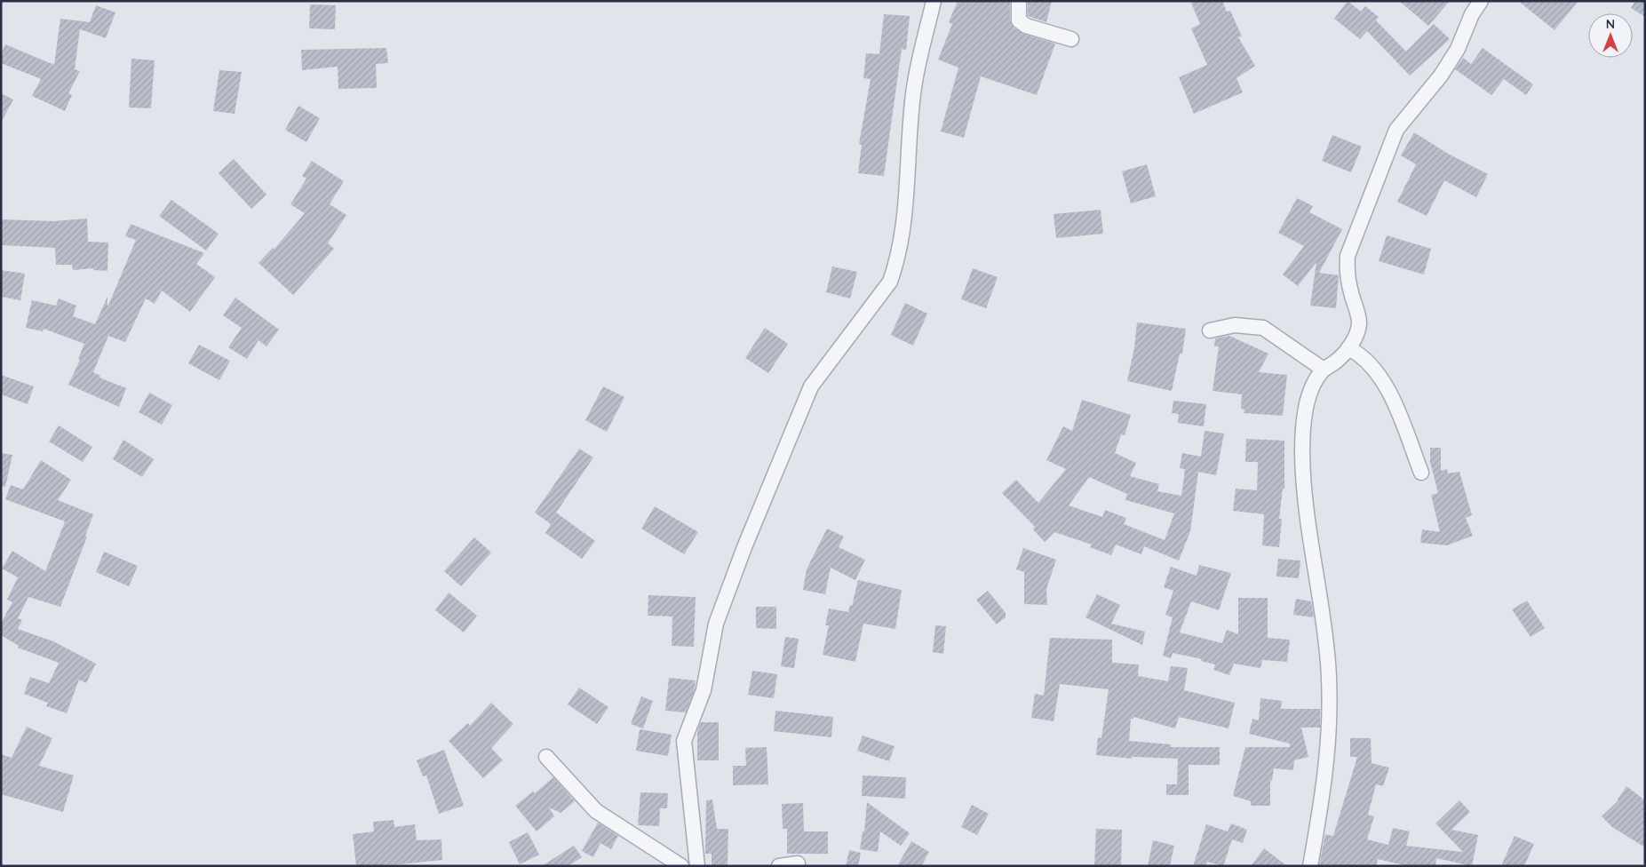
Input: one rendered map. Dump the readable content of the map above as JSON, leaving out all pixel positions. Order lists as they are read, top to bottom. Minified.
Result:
{"north":"top"}
